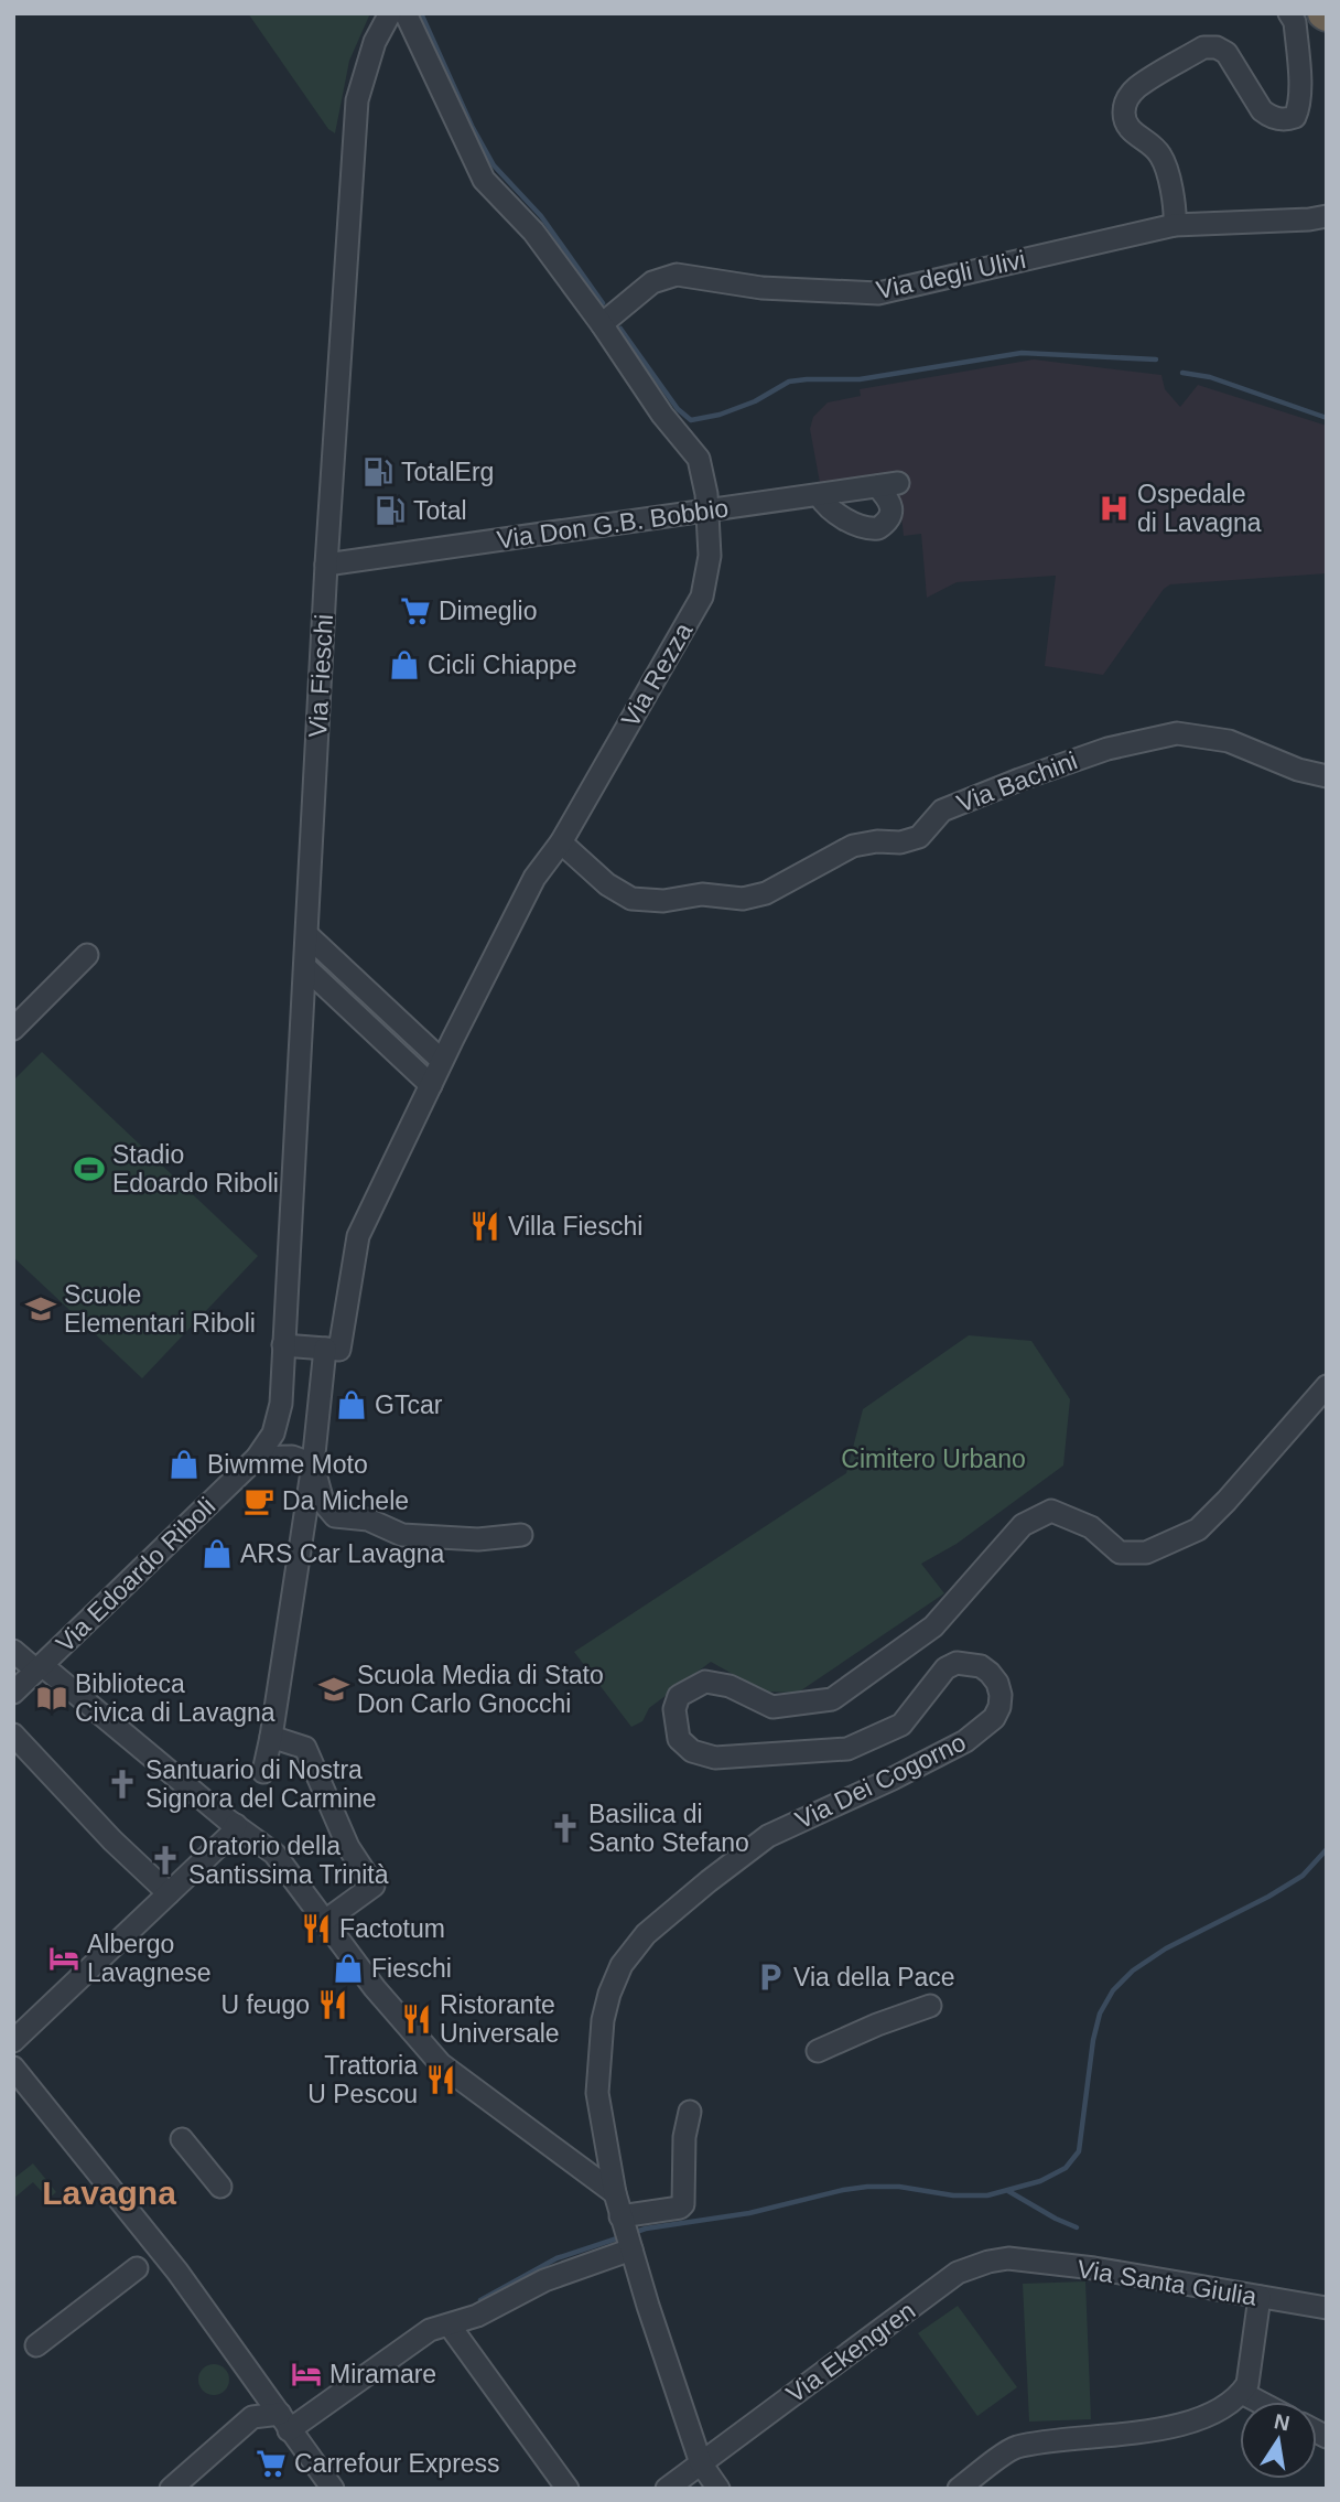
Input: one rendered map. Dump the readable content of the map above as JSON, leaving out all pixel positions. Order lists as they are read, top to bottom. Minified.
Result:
{"streets":{"street":["Via degli Ulivi","Via Don G.B. Bobbio","Via Rezza","Via Fieschi","Via Bachini","Via Edoardo Riboli","Via Dei Cogorno","Via Santa Giulia","Via Ekengren"]},"crossings":[["Via degli Ulivi","Via Rezza"],["Via Don G.B. Bobbio","Via Rezza"],["Via Don G.B. Bobbio","Via Fieschi"],["Via Rezza","Via Bachini"],["Via Fieschi","Via Edoardo Riboli"],["Via Santa Giulia","Via Ekengren"]],"districts":["Lavagna"],"parks":["Cimitero Urbano"],"places":{"fuel station":["TotalErg","Total"],"hospital":["Ospedale di Lavagna"],"supermarket":["Dimeglio","Carrefour Express"],"shop":["Cicli Chiappe","GTcar","Biwmme Moto","ARS Car Lavagna","Fieschi"],"sports":["Stadio Edoardo Riboli"],"restaurant":["Villa Fieschi","Factotum","U feugo","Ristorante Universale","Trattoria U Pescou"],"school or university":["Scuole Elementari Riboli","Scuola Media di Stato Don Carlo Gnocchi"],"cafe":["Da Michele"],"library":["Biblioteca Civica di Lavagna"],"church":["Santuario di Nostra Signora del Carmine","Basilica di Santo Stefano","Oratorio della Santissima Trinità"],"hotel":["Albergo Lavagnese","Miramare"],"parking":["Via della Pace"]},"north":"top"}
